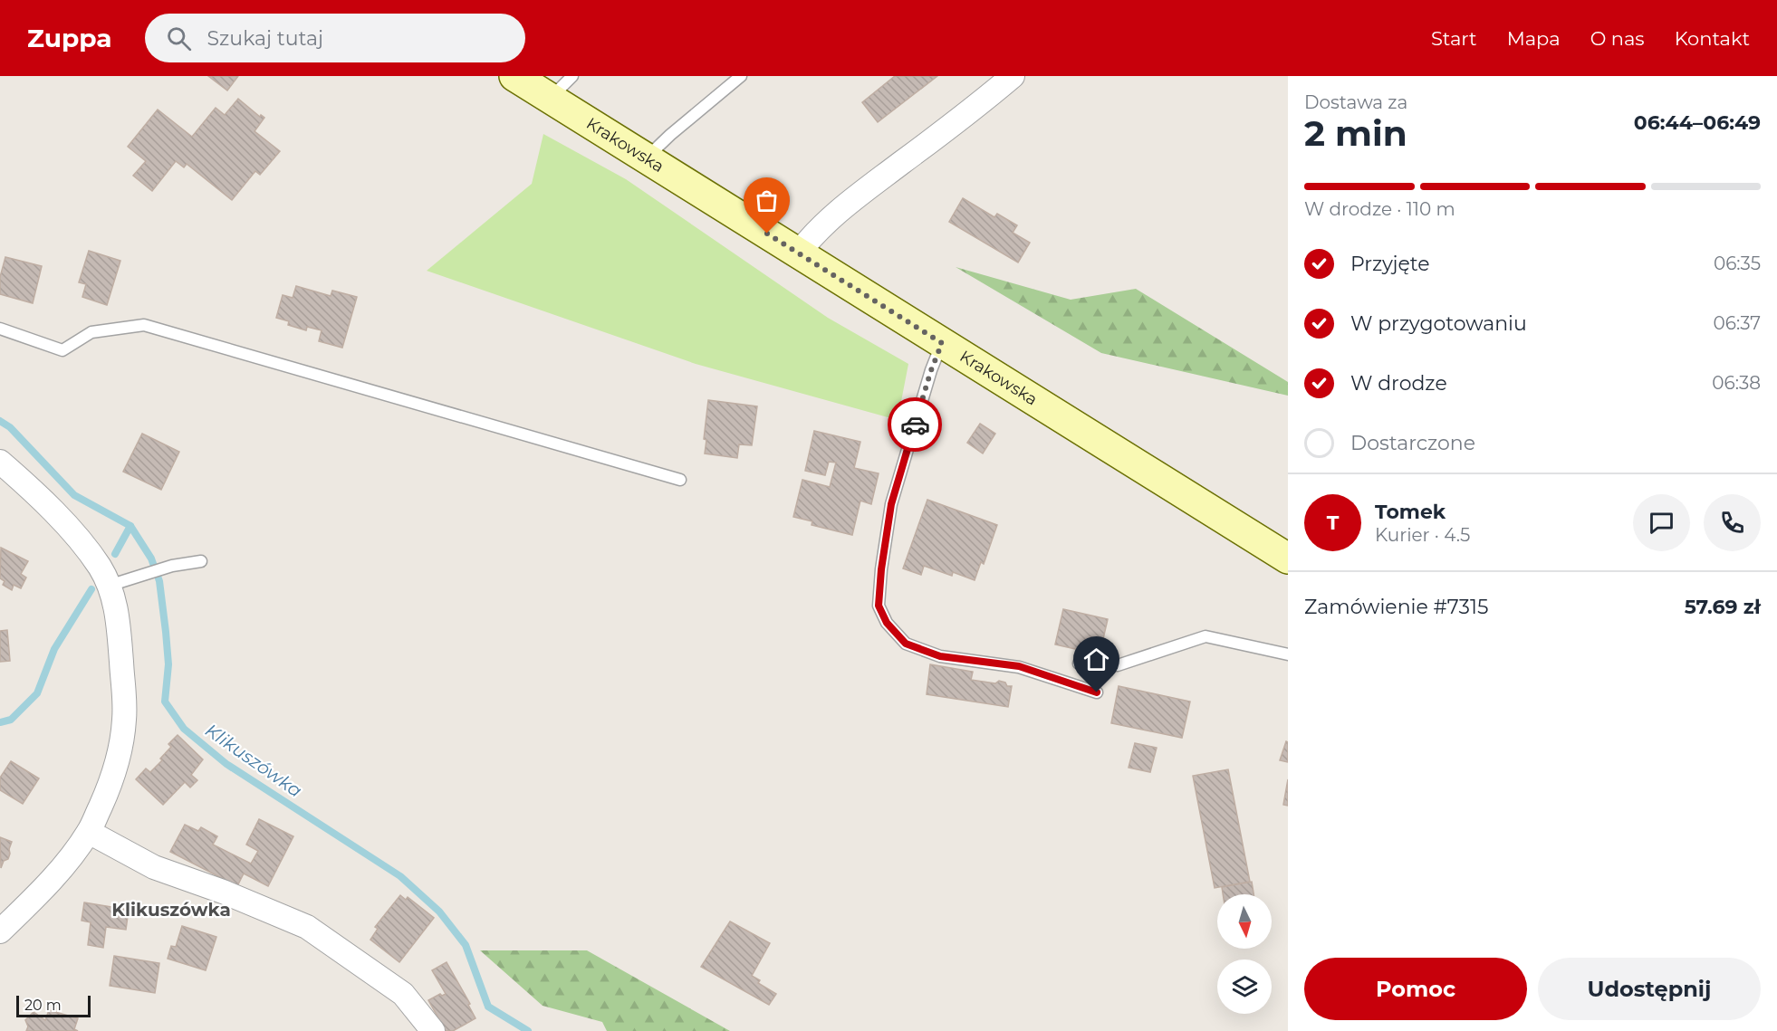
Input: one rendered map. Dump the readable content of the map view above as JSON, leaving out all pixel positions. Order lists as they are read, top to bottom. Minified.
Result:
{"streets":{"main road":["Krakowska"]},"districts":["Klikuszówka"],"water":["Klikuszówka"],"scale_bar":"20 m","north":"bottom","page":{"header":"Zuppa","search":"Szukaj tutaj","nav":["Start","Mapa","O nas","Kontakt"],"heading":["2 min","Dostawa za","06:44–06:49"],"panel":["Tomek","Kurier · 4.5","Zamówienie #7315","57.69 zł"],"bar":"W drodze · 110 m","list":[["Przyjęte","06:35"],["W przygotowaniu","06:37"],["W drodze","06:38"],"Dostarczone"],"round":"T","buttons":["Pomoc","Udostępnij"],"scale":"20 m"}}
